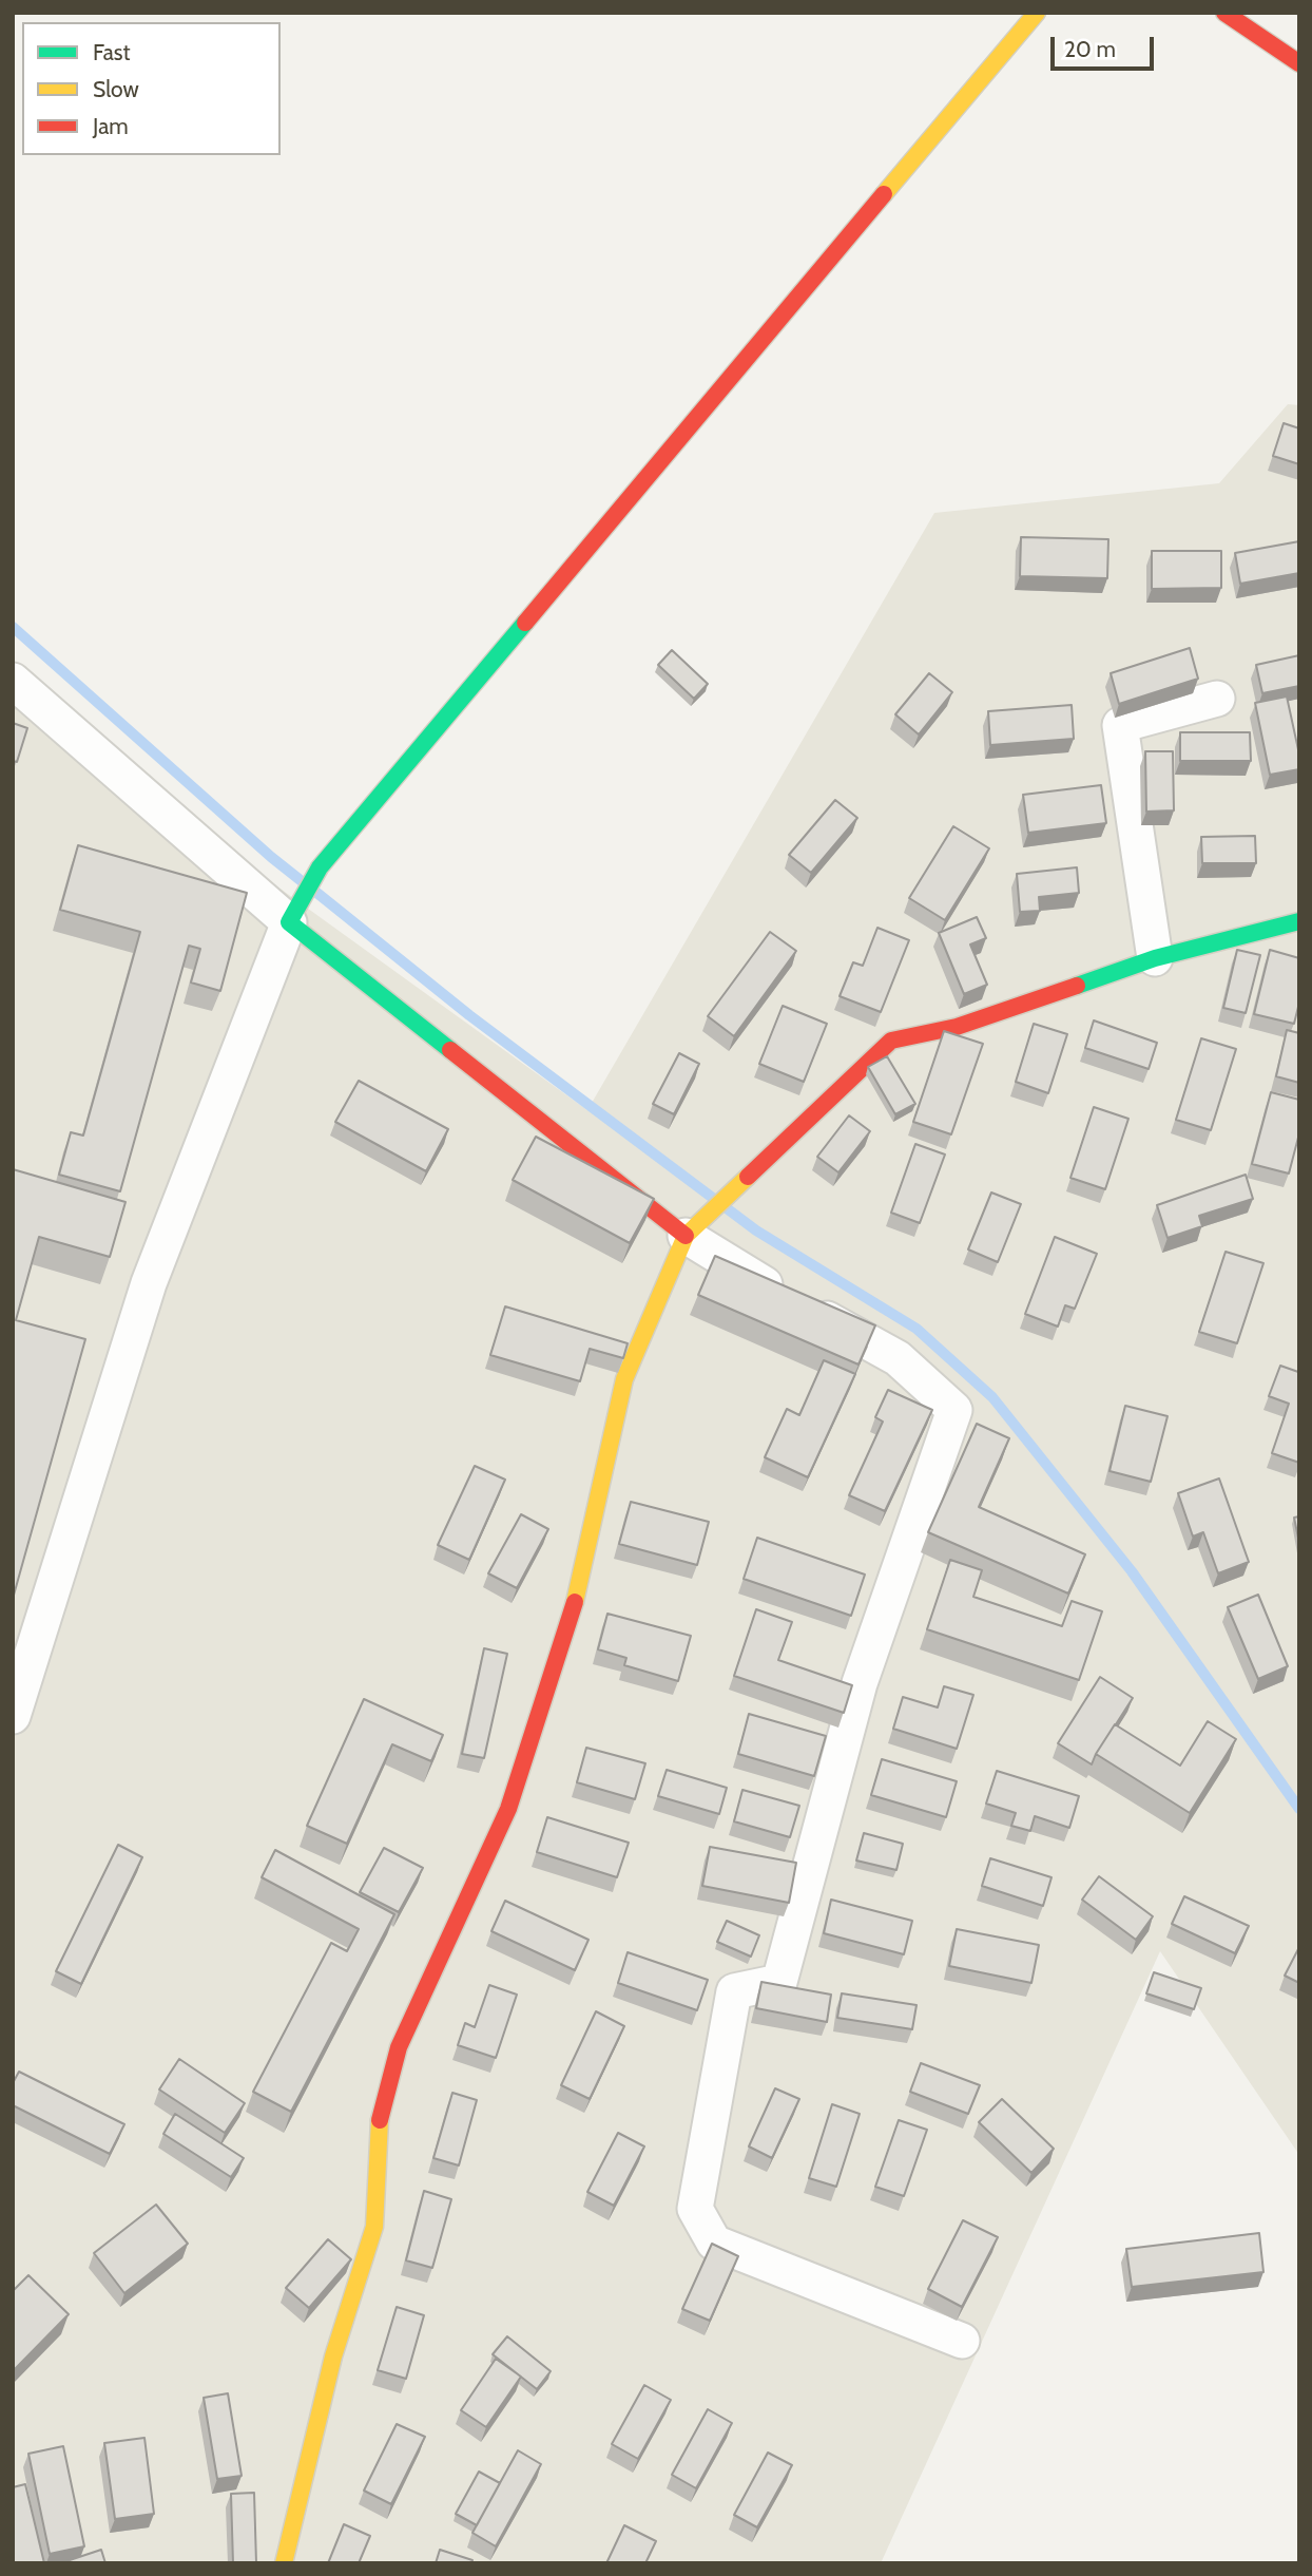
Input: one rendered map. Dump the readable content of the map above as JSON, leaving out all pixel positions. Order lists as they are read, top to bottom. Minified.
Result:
{"legend":["Fast","Slow","Jam"],"scale_bar":"20 m"}
